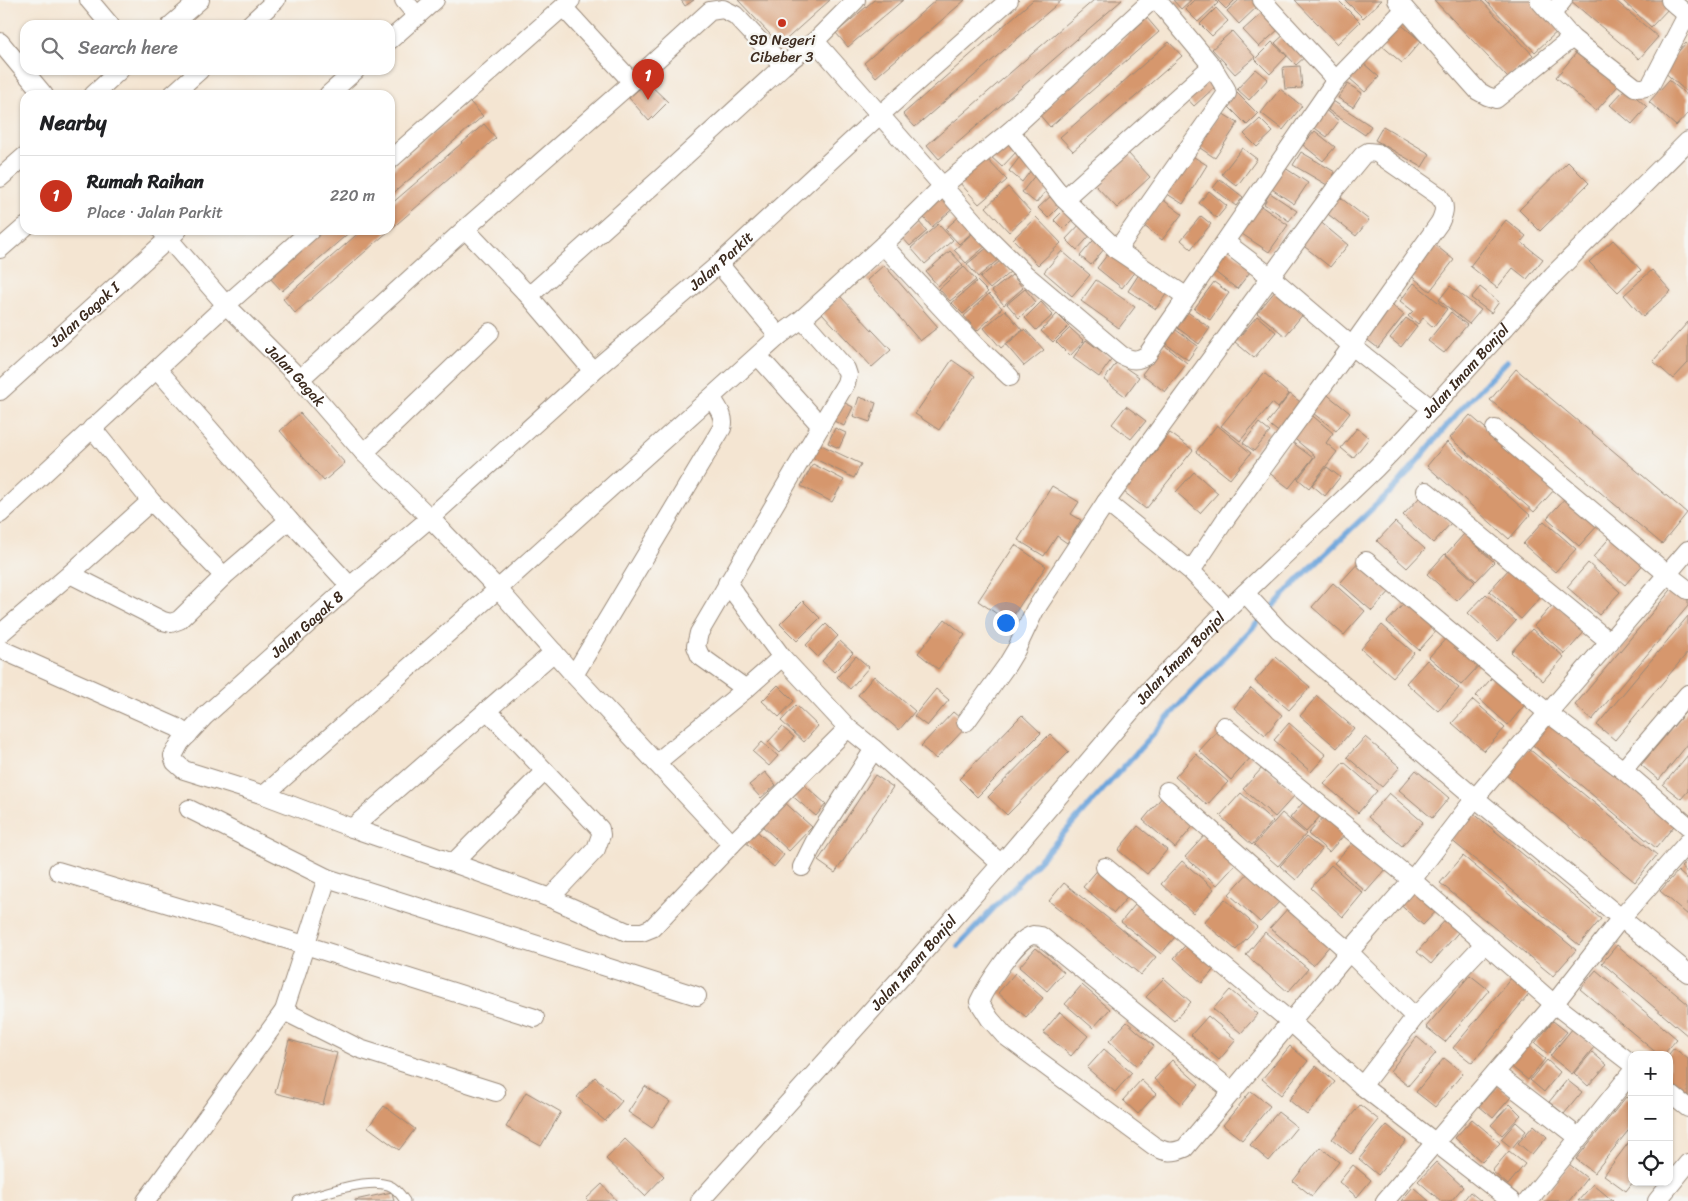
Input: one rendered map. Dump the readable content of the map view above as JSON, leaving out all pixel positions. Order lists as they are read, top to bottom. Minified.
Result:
{"streets":{"street":["Jalan Parkit","Jalan Gagak I","Jalan Imam Bonjol","Jalan Gagak","Jalan Gagak 8"]},"crossings":[["Jalan Parkit","Jalan Gagak"],["Jalan Parkit","Jalan Gagak 8"],["Jalan Gagak","Jalan Gagak 8"]],"places":["SD Negeri Cibeber 3"],"page":{"search":"Search here","pins":"1","heading":"Nearby","list":[{"mark":"1","name":"Rumah Raihan","note":"Place · Jalan Parkit","value":"220 m"}],"map_buttons":["+","−"]}}
